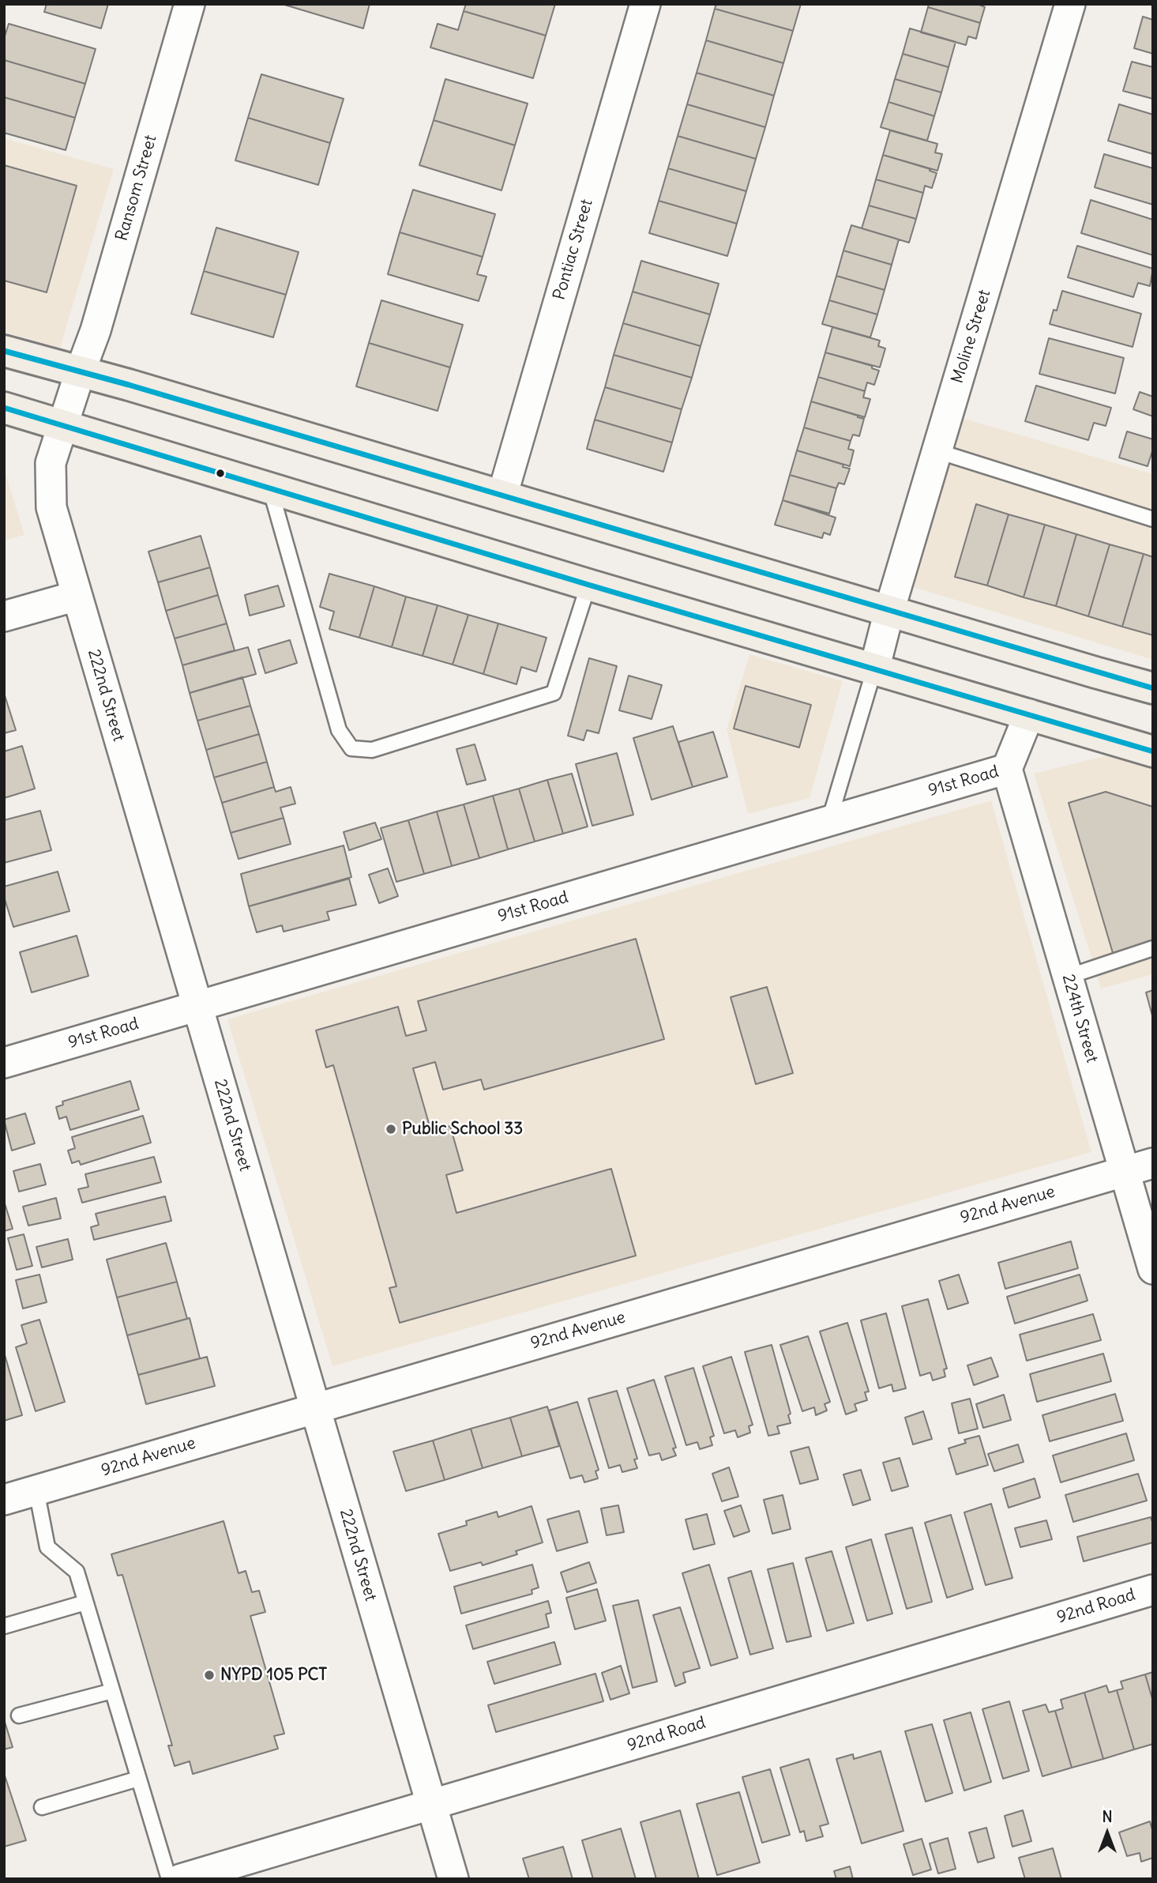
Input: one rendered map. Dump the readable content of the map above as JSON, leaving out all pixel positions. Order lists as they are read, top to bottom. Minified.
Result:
{"streets":{"street":["Ransom Street","Pontiac Street","Moline Street","222nd Street","91st Road","224th Street","92nd Avenue","92nd Road"]},"crossings":[["Ransom Street","222nd Street"],["222nd Street","91st Road"],["222nd Street","92nd Avenue"],["222nd Street","92nd Road"],["91st Road","224th Street"],["224th Street","92nd Avenue"]],"places":["Public School 33","NYPD 105 PCT"],"north":"top"}
